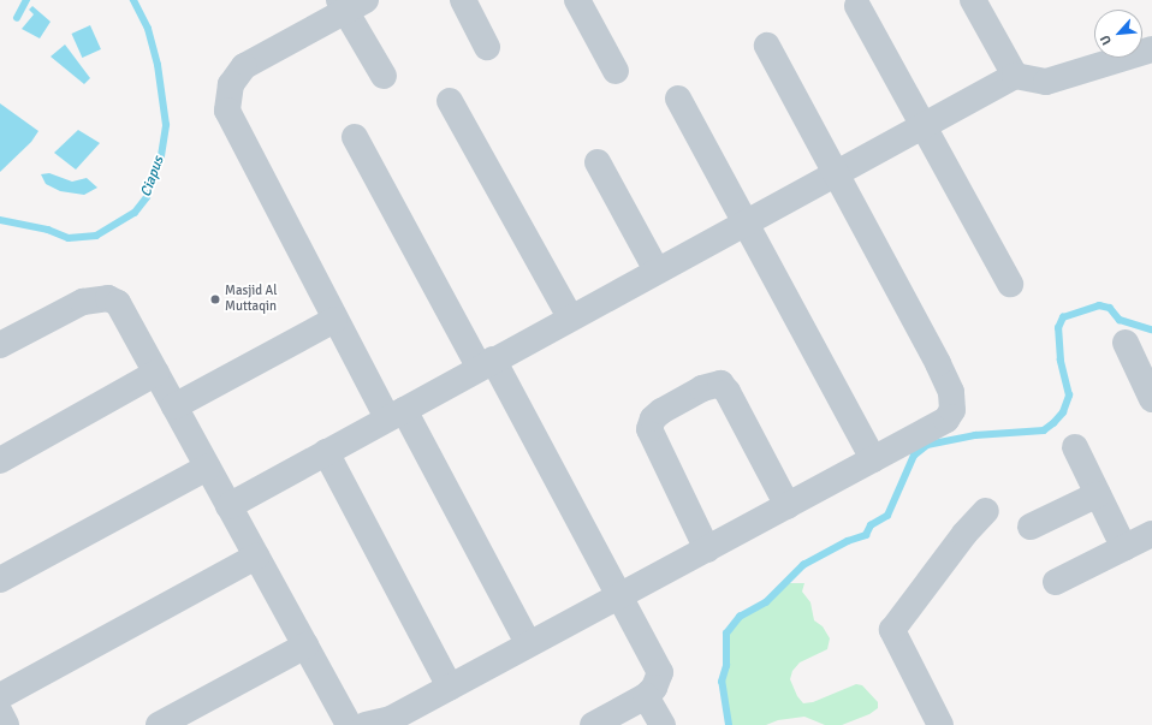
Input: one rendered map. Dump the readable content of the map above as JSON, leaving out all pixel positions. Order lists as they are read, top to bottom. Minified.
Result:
{"water":["Ciapus"],"places":["Masjid Al Muttaqin"],"north":"bottom left"}
